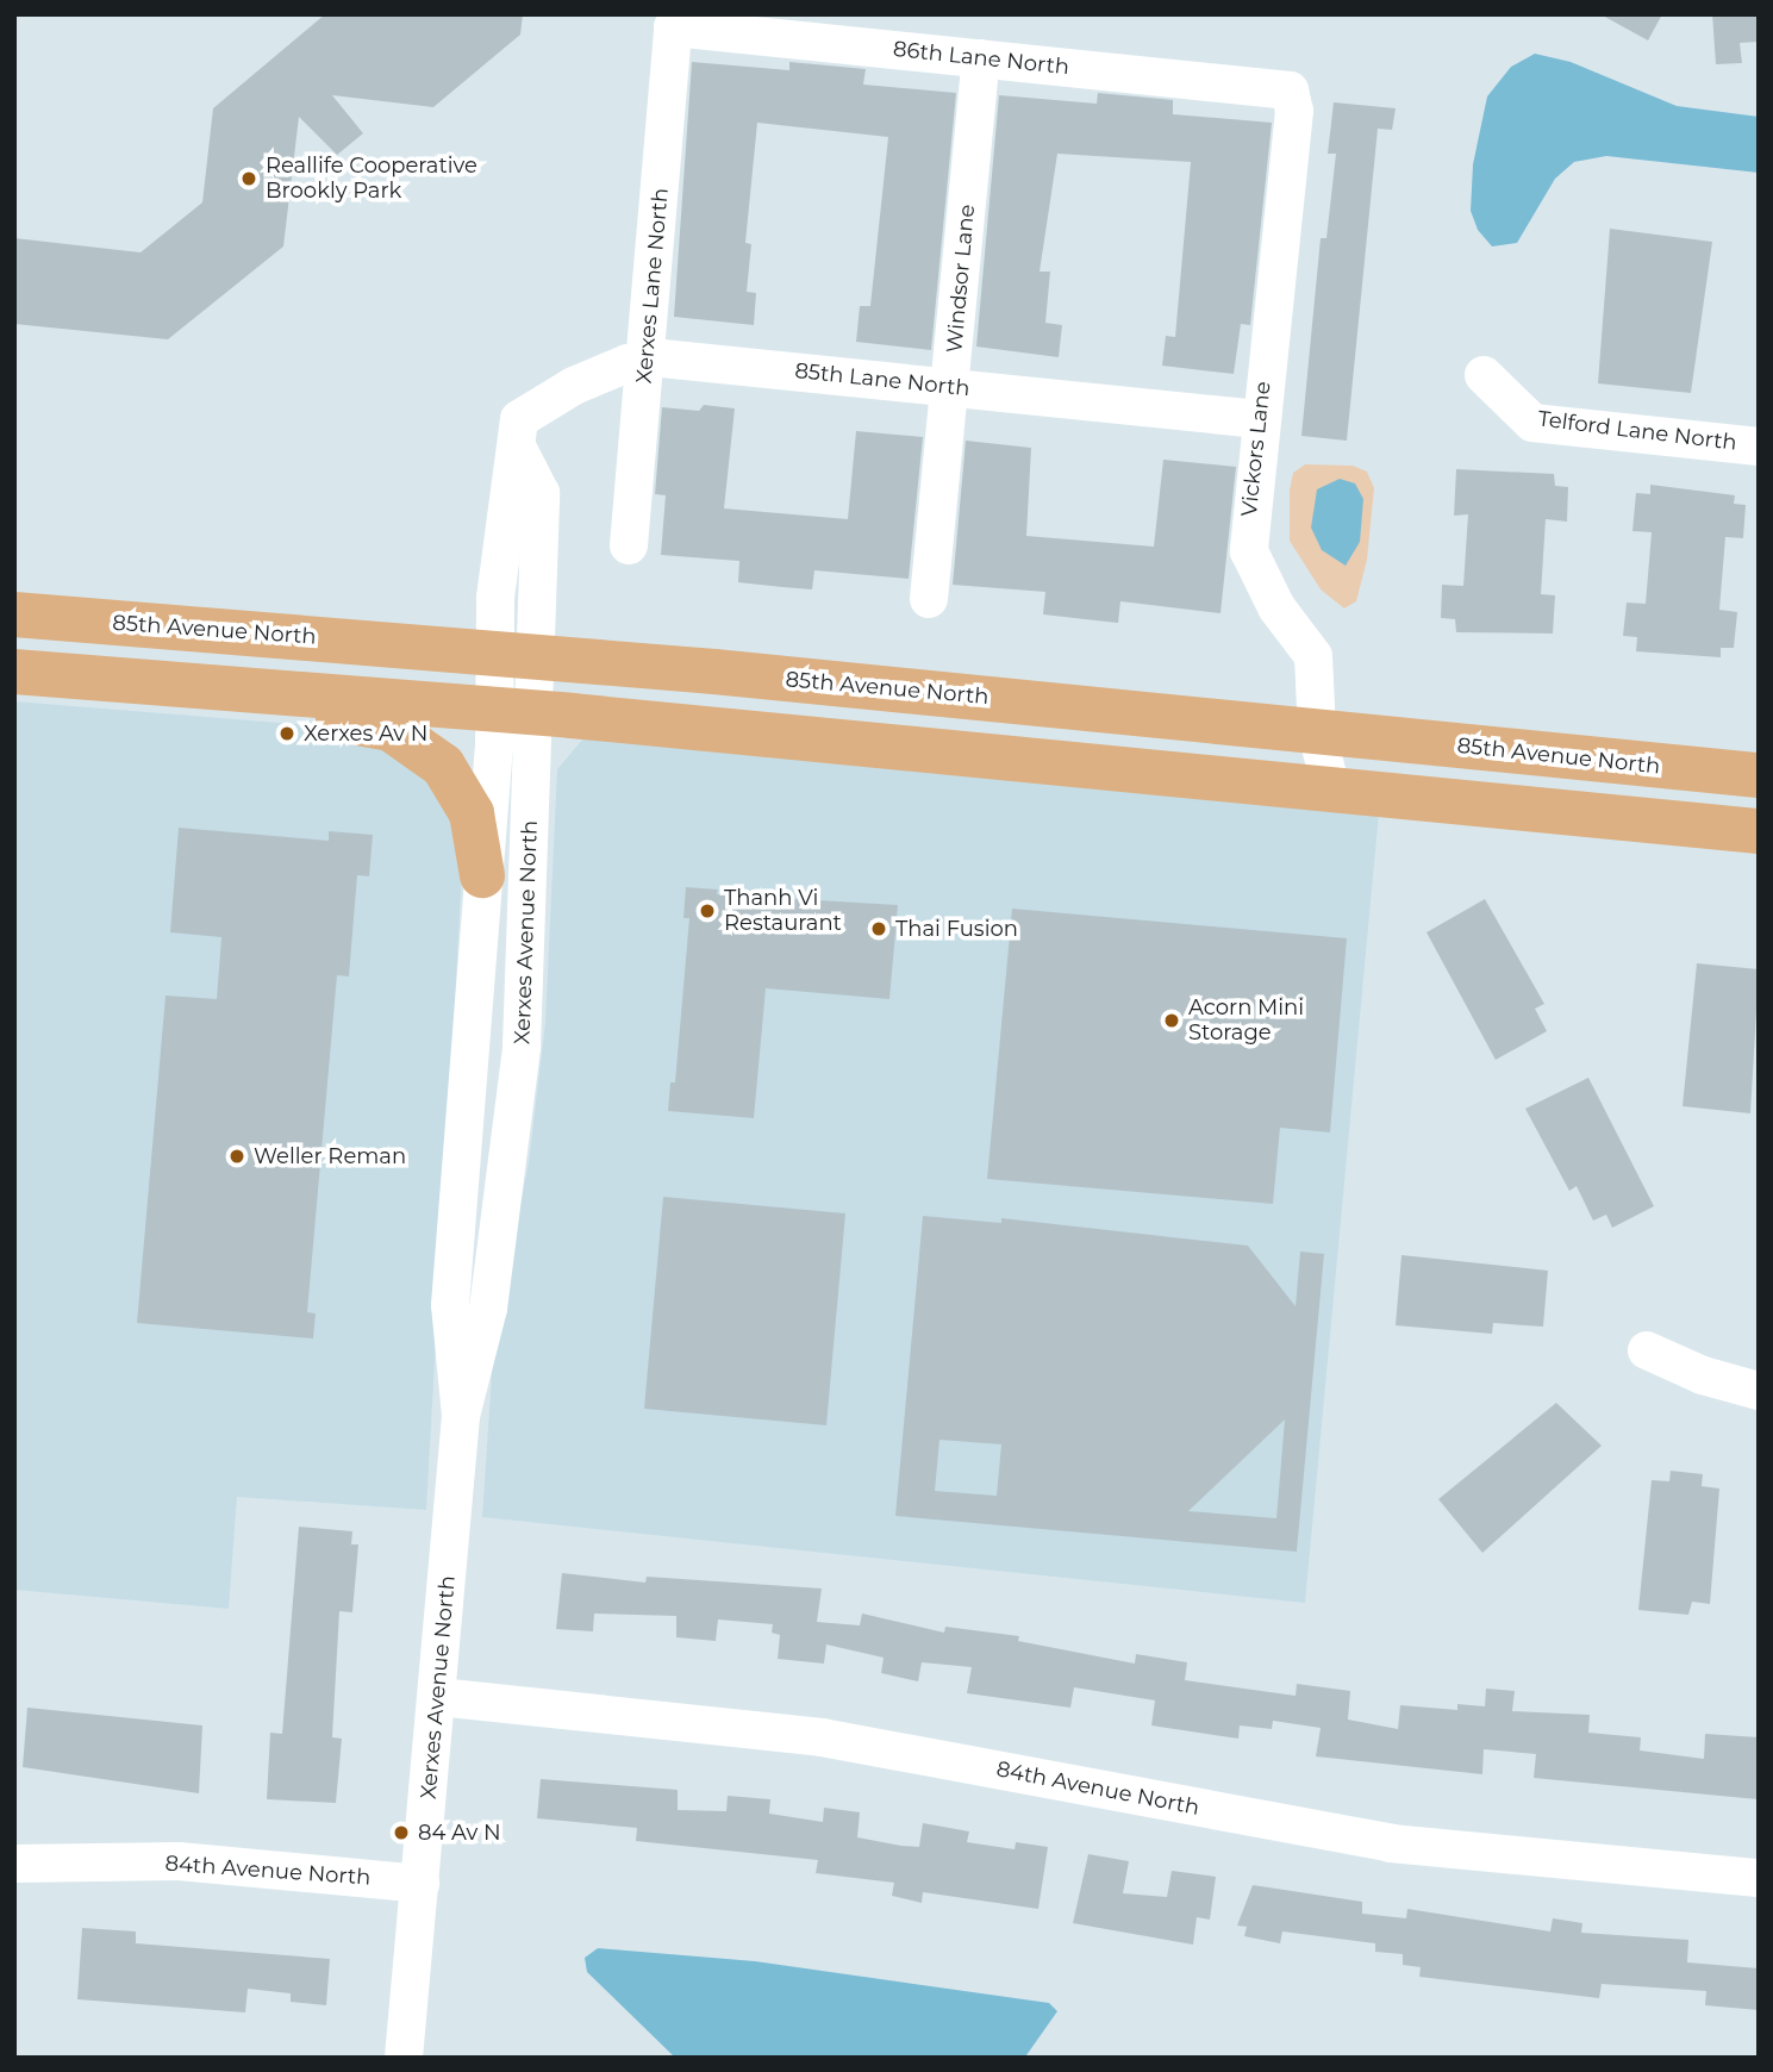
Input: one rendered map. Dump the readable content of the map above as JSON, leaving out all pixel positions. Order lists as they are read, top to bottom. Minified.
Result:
{"streets":{"main road":["85th Avenue North"],"street":["86th Lane North","Windsor Lane","Xerxes Lane North","85th Lane North","Telford Lane North","Vickors Lane","Xerxes Avenue North","84th Avenue North"]},"crossings":[["86th Lane North","Windsor Lane"],["86th Lane North","Xerxes Lane North"],["86th Lane North","Vickors Lane"],["Windsor Lane","85th Lane North"],["Xerxes Lane North","85th Lane North"],["85th Lane North","Vickors Lane"],["85th Lane North","Xerxes Avenue North"],["Vickors Lane","85th Avenue North"],["85th Avenue North","Xerxes Avenue North"],["Xerxes Avenue North","84th Avenue North"]],"places":["Reallife Cooperative Brookly Park","Xerxes Av N","Thanh Vi Restaurant","Thai Fusion","Acorn Mini Storage","Weller Reman","84 Av N"]}
